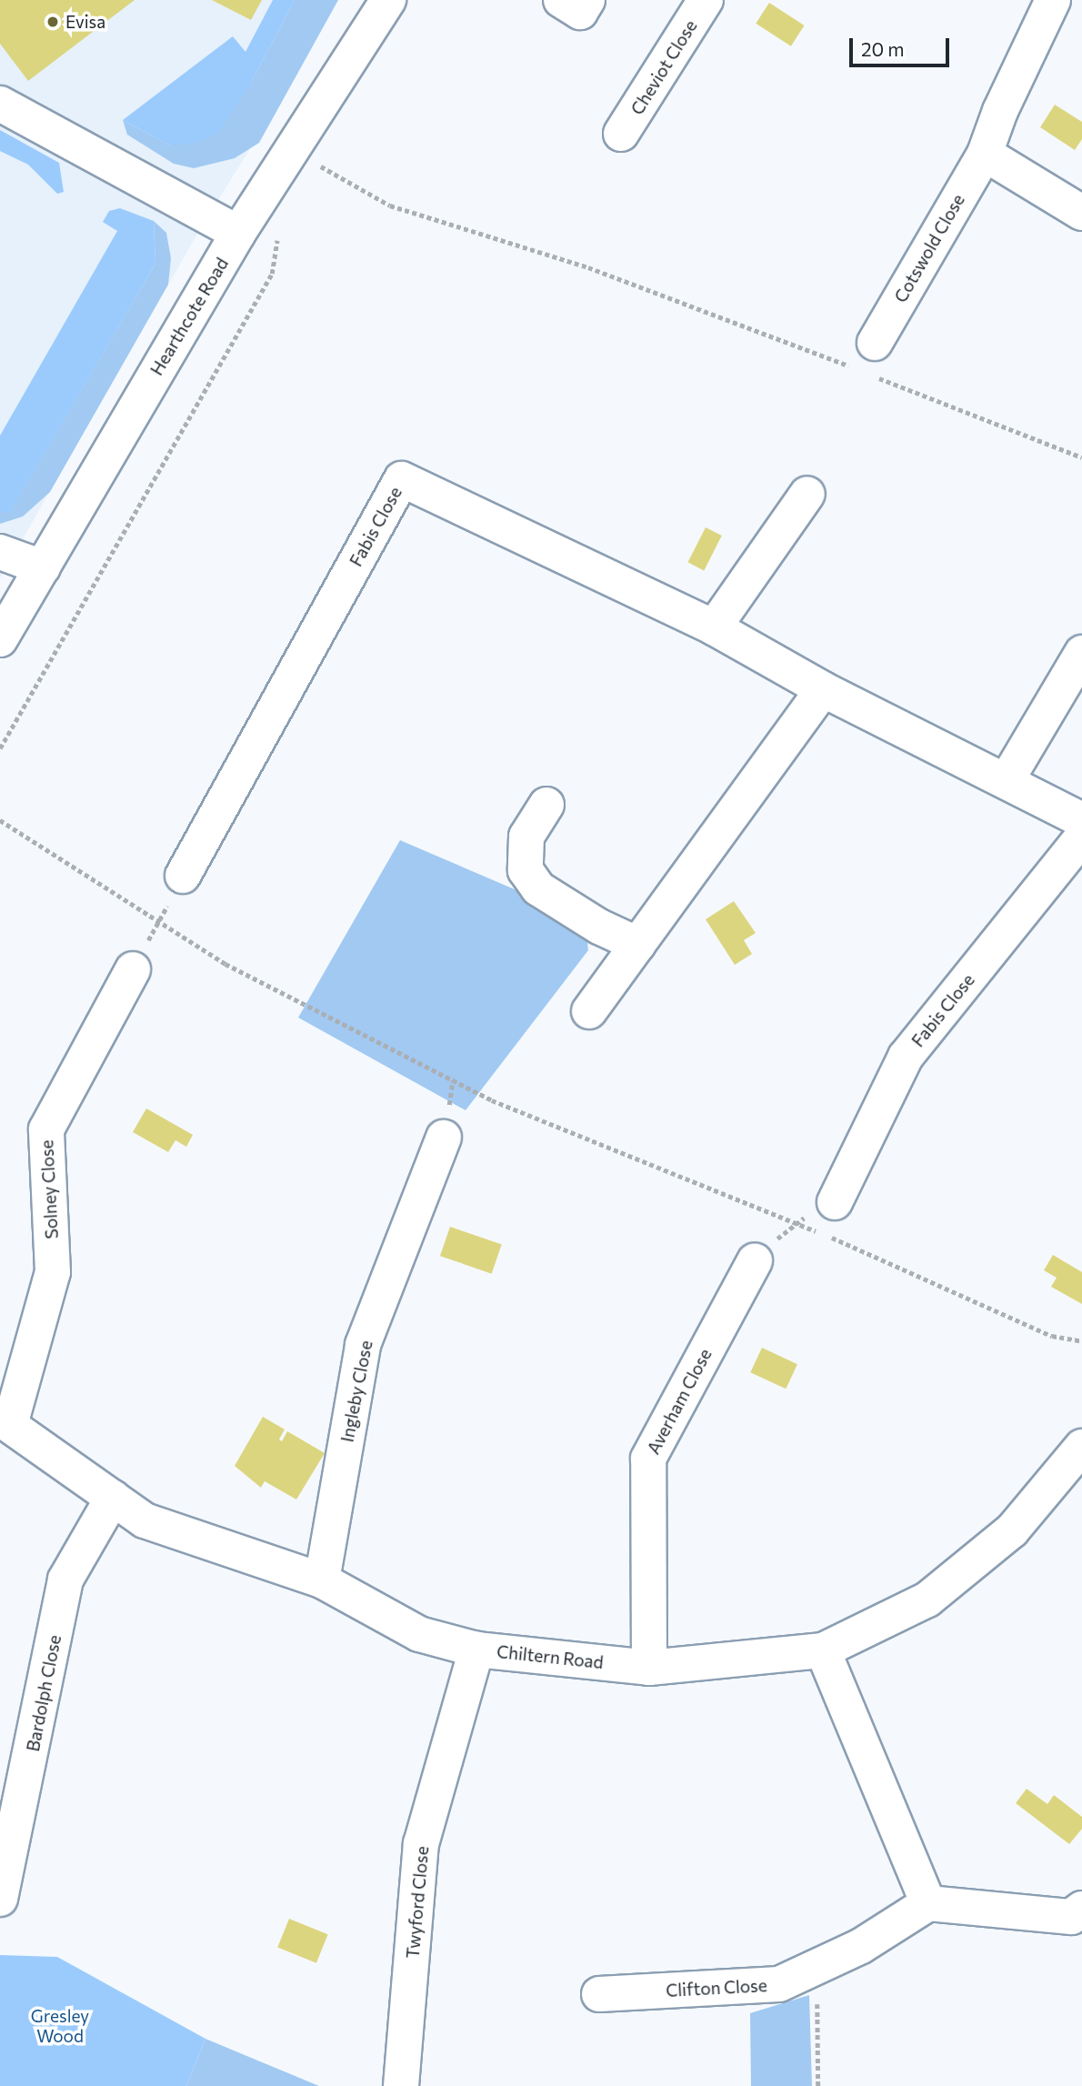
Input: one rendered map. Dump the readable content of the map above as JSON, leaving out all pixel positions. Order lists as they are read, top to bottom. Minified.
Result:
{"streets":{"street":["Cheviot Close","Cotswold Close","Hearthcote Road","Fabis Close","Solney Close","Ingleby Close","Averham Close","Chiltern Road","Bardolph Close","Twyford Close","Clifton Close"]},"crossings":[["Solney Close","Chiltern Road"],["Ingleby Close","Chiltern Road"],["Averham Close","Chiltern Road"],["Chiltern Road","Bardolph Close"],["Chiltern Road","Twyford Close"]],"parks":["Gresley Wood"],"places":["Evisa"],"scale_bar":"20 m"}
